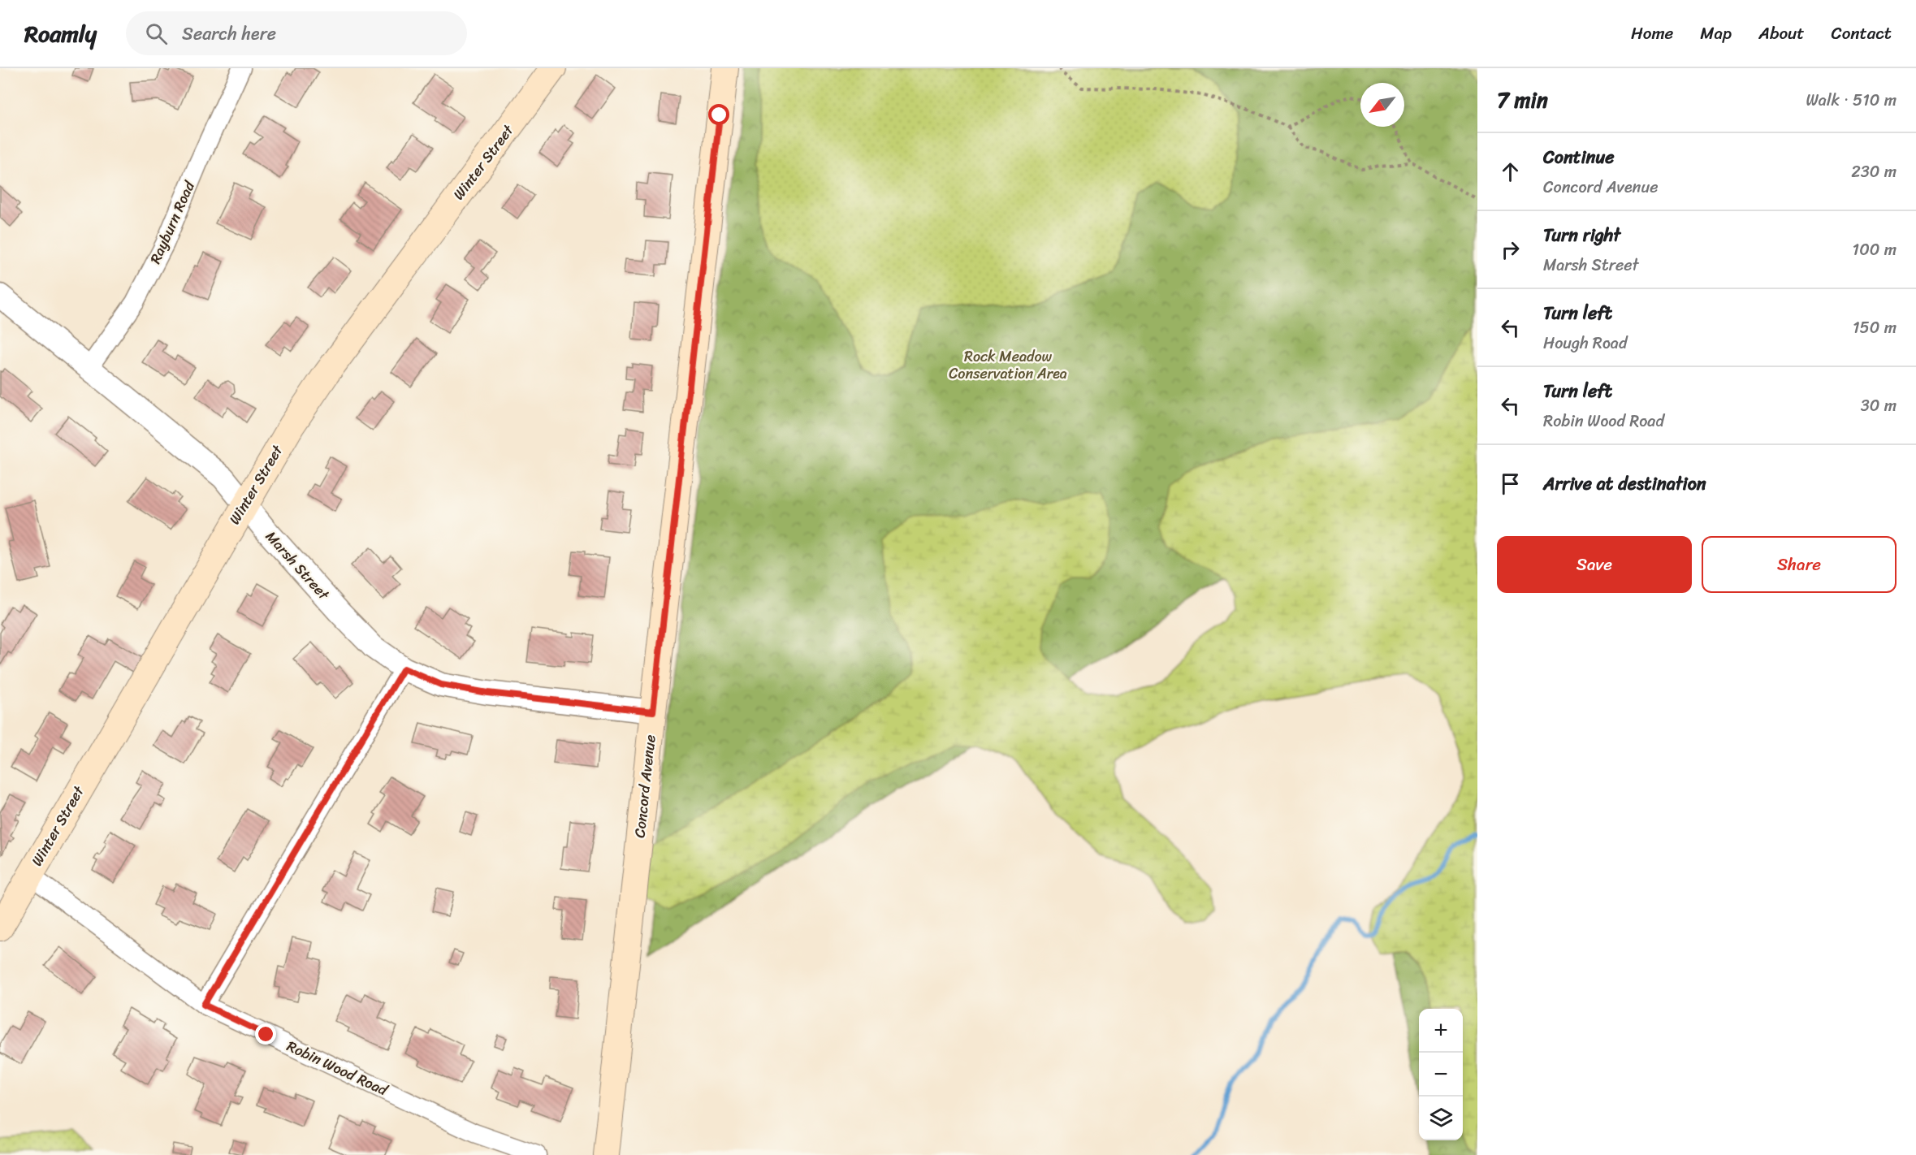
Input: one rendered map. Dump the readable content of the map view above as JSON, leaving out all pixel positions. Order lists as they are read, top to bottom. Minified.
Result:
{"streets":{"main road":["Winter Street","Concord Avenue"],"street":["Rayburn Road","Marsh Street","Robin Wood Road"]},"crossings":[["Winter Street","Marsh Street"],["Winter Street","Robin Wood Road"],["Rayburn Road","Marsh Street"],["Marsh Street","Concord Avenue"]],"parks":["Rock Meadow Conservation Area"],"north":"bottom left","page":{"header":"Roamly","search":"Search here","nav":["Home","Map","About","Contact"],"heading":["7 min","Walk · 510 m"],"list":[["Continue","Concord Avenue","230 m"],["Turn right","Marsh Street","100 m"],["Turn left","Hough Road","150 m"],["Turn left","Robin Wood Road","30 m"],"Arrive at destination"],"buttons":["Save","Share"],"map_buttons":["+","−"]}}
